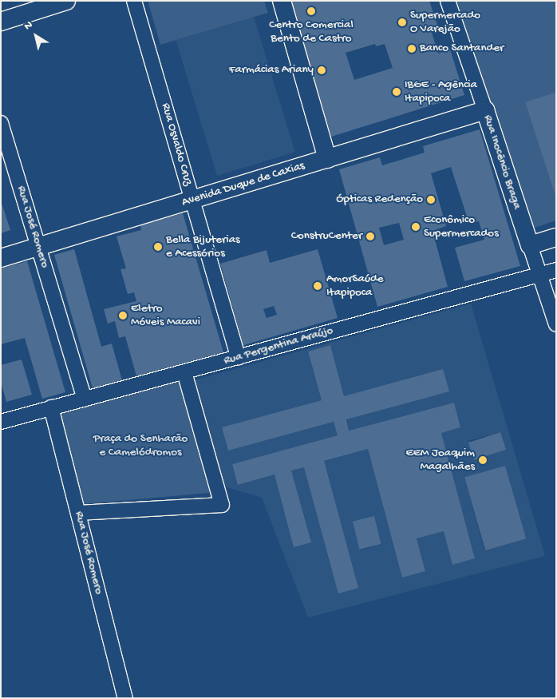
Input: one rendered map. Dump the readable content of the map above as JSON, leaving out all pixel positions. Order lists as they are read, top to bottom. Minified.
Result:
{"streets":{"main road":["Rua Inocêncio Braga","Avenida Duque de Caxias"],"street":["Rua Osvaldo Cruz","Rua José Romero","Rua Pergentina Araújo"]},"crossings":[["Rua Osvaldo Cruz","Avenida Duque de Caxias"],["Rua Osvaldo Cruz","Rua Pergentina Araújo"],["Rua Inocêncio Braga","Avenida Duque de Caxias"],["Rua Inocêncio Braga","Rua Pergentina Araújo"],["Avenida Duque de Caxias","Rua José Romero"],["Rua José Romero","Rua Pergentina Araújo"]],"parks":["Praça do Senharão e Camelódromos"],"places":["Centro Comercial Bento de Castro","Supermercado O Varejão","Banco Santander","Farmácias Ariany","IBGE - Agência Itapipoca","Ópticas Redenção","Econômico Supermercados","ConstruCenter","Bella Bijuterias e Acessórios","AmorSaúde Itapipoca","Eletro Móveis Macavi","EEM Joaquim Magalhães"],"north":"top left"}
